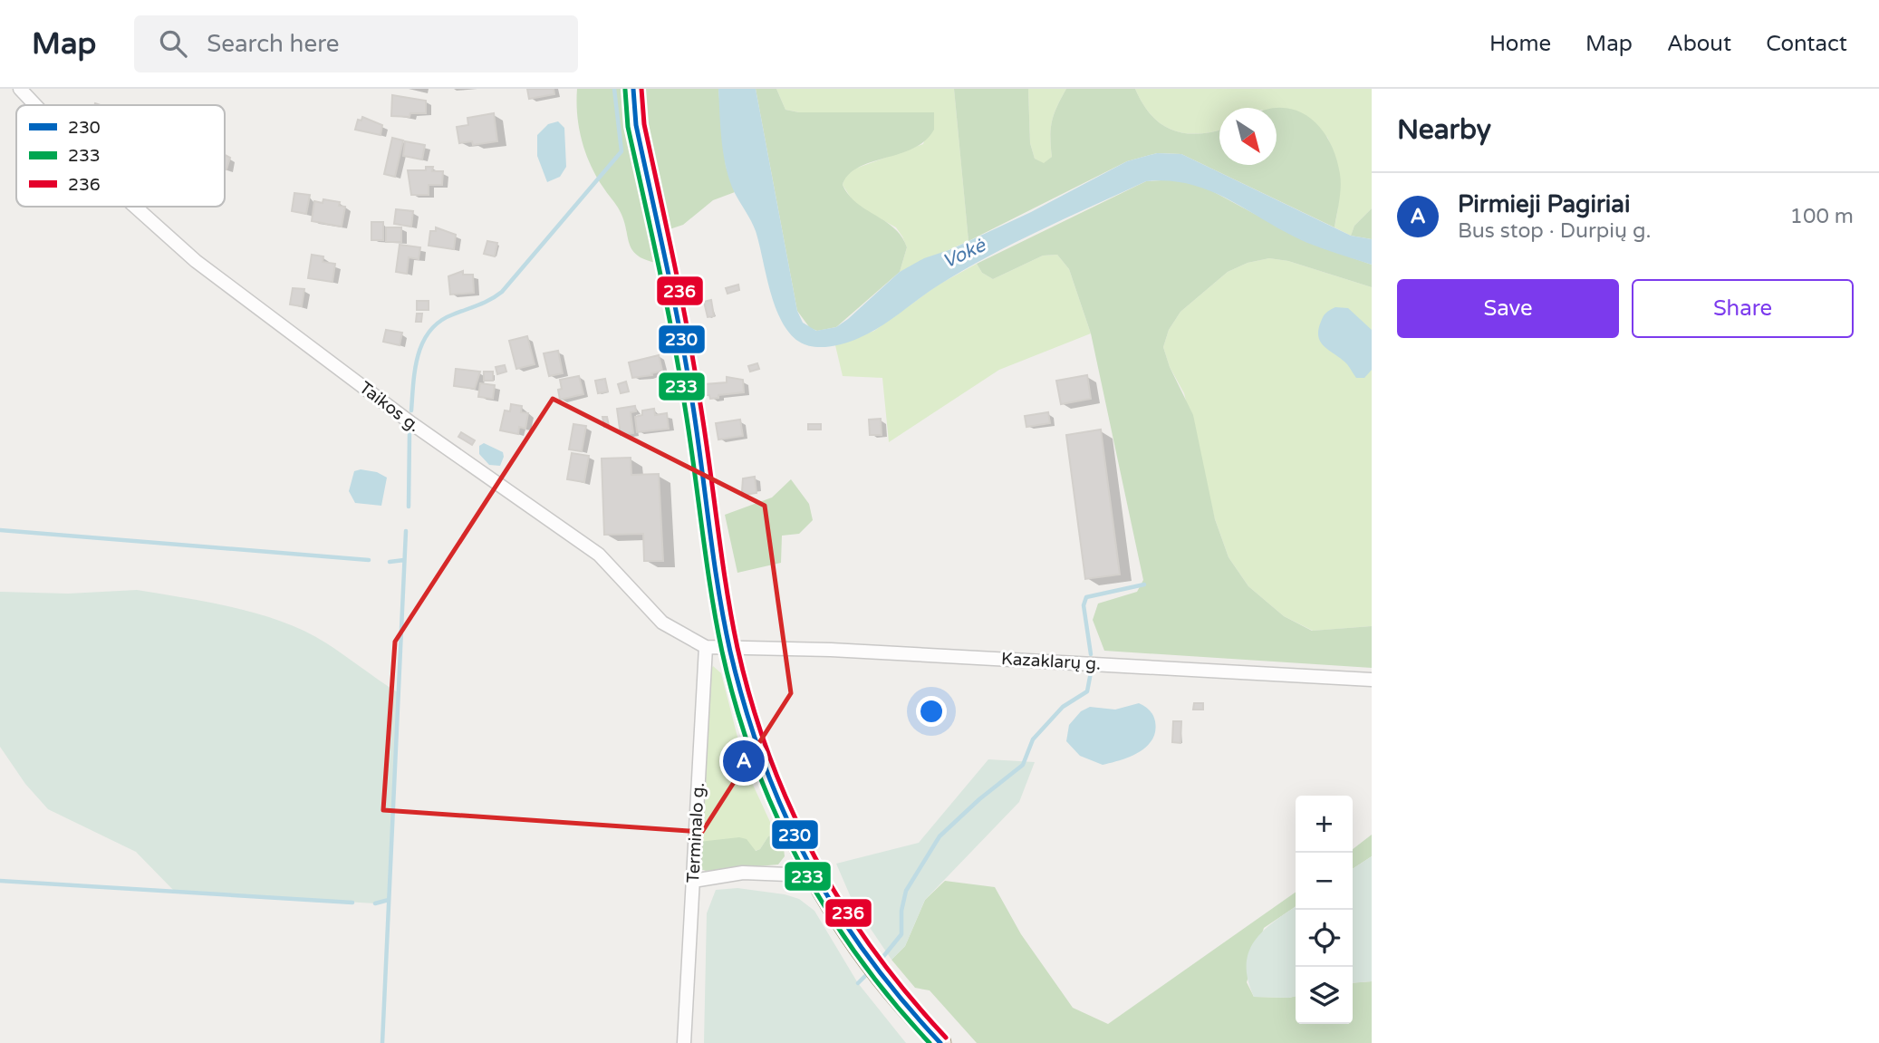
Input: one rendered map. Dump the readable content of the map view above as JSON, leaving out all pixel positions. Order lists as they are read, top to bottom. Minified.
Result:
{"streets":{"street":["Taikos g.","Kazaklarų g.","Terminalo g."]},"crossings":[["Taikos g.","Terminalo g."]],"water":["Vokė"],"lines":["transit line 230","transit line 236","transit line 233"],"legend":["230","233","236"],"north":"bottom right","page":{"header":"Map","search":"Search here","nav":["Home","Map","About","Contact"],"heading":"Nearby","list":[{"mark":"A","name":"Pirmieji Pagiriai","note":"Bus stop · Durpių g.","value":"100 m"}],"buttons":["Save","Share"],"pins":"A","map_buttons":["+","−"]}}
